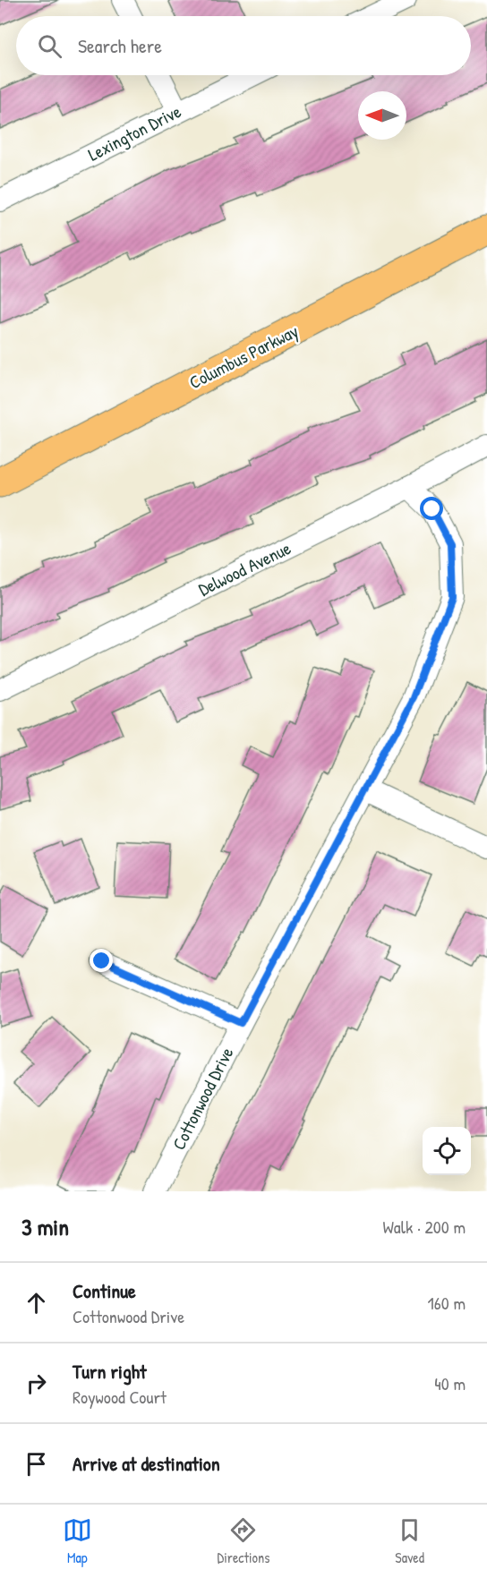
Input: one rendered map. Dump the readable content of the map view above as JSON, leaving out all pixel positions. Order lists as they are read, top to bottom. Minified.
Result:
{"streets":{"main road":["Columbus Parkway"],"street":["Lexington Drive","Delwood Avenue","Cottonwood Drive"]},"crossings":[["Delwood Avenue","Cottonwood Drive"]],"north":"left","page":{"search":"Search here","heading":["3 min","Walk · 200 m"],"list":[["Continue","Cottonwood Drive","160 m"],["Turn right","Roywood Court","40 m"],"Arrive at destination"],"nav":["Map","Directions","Saved"]}}
